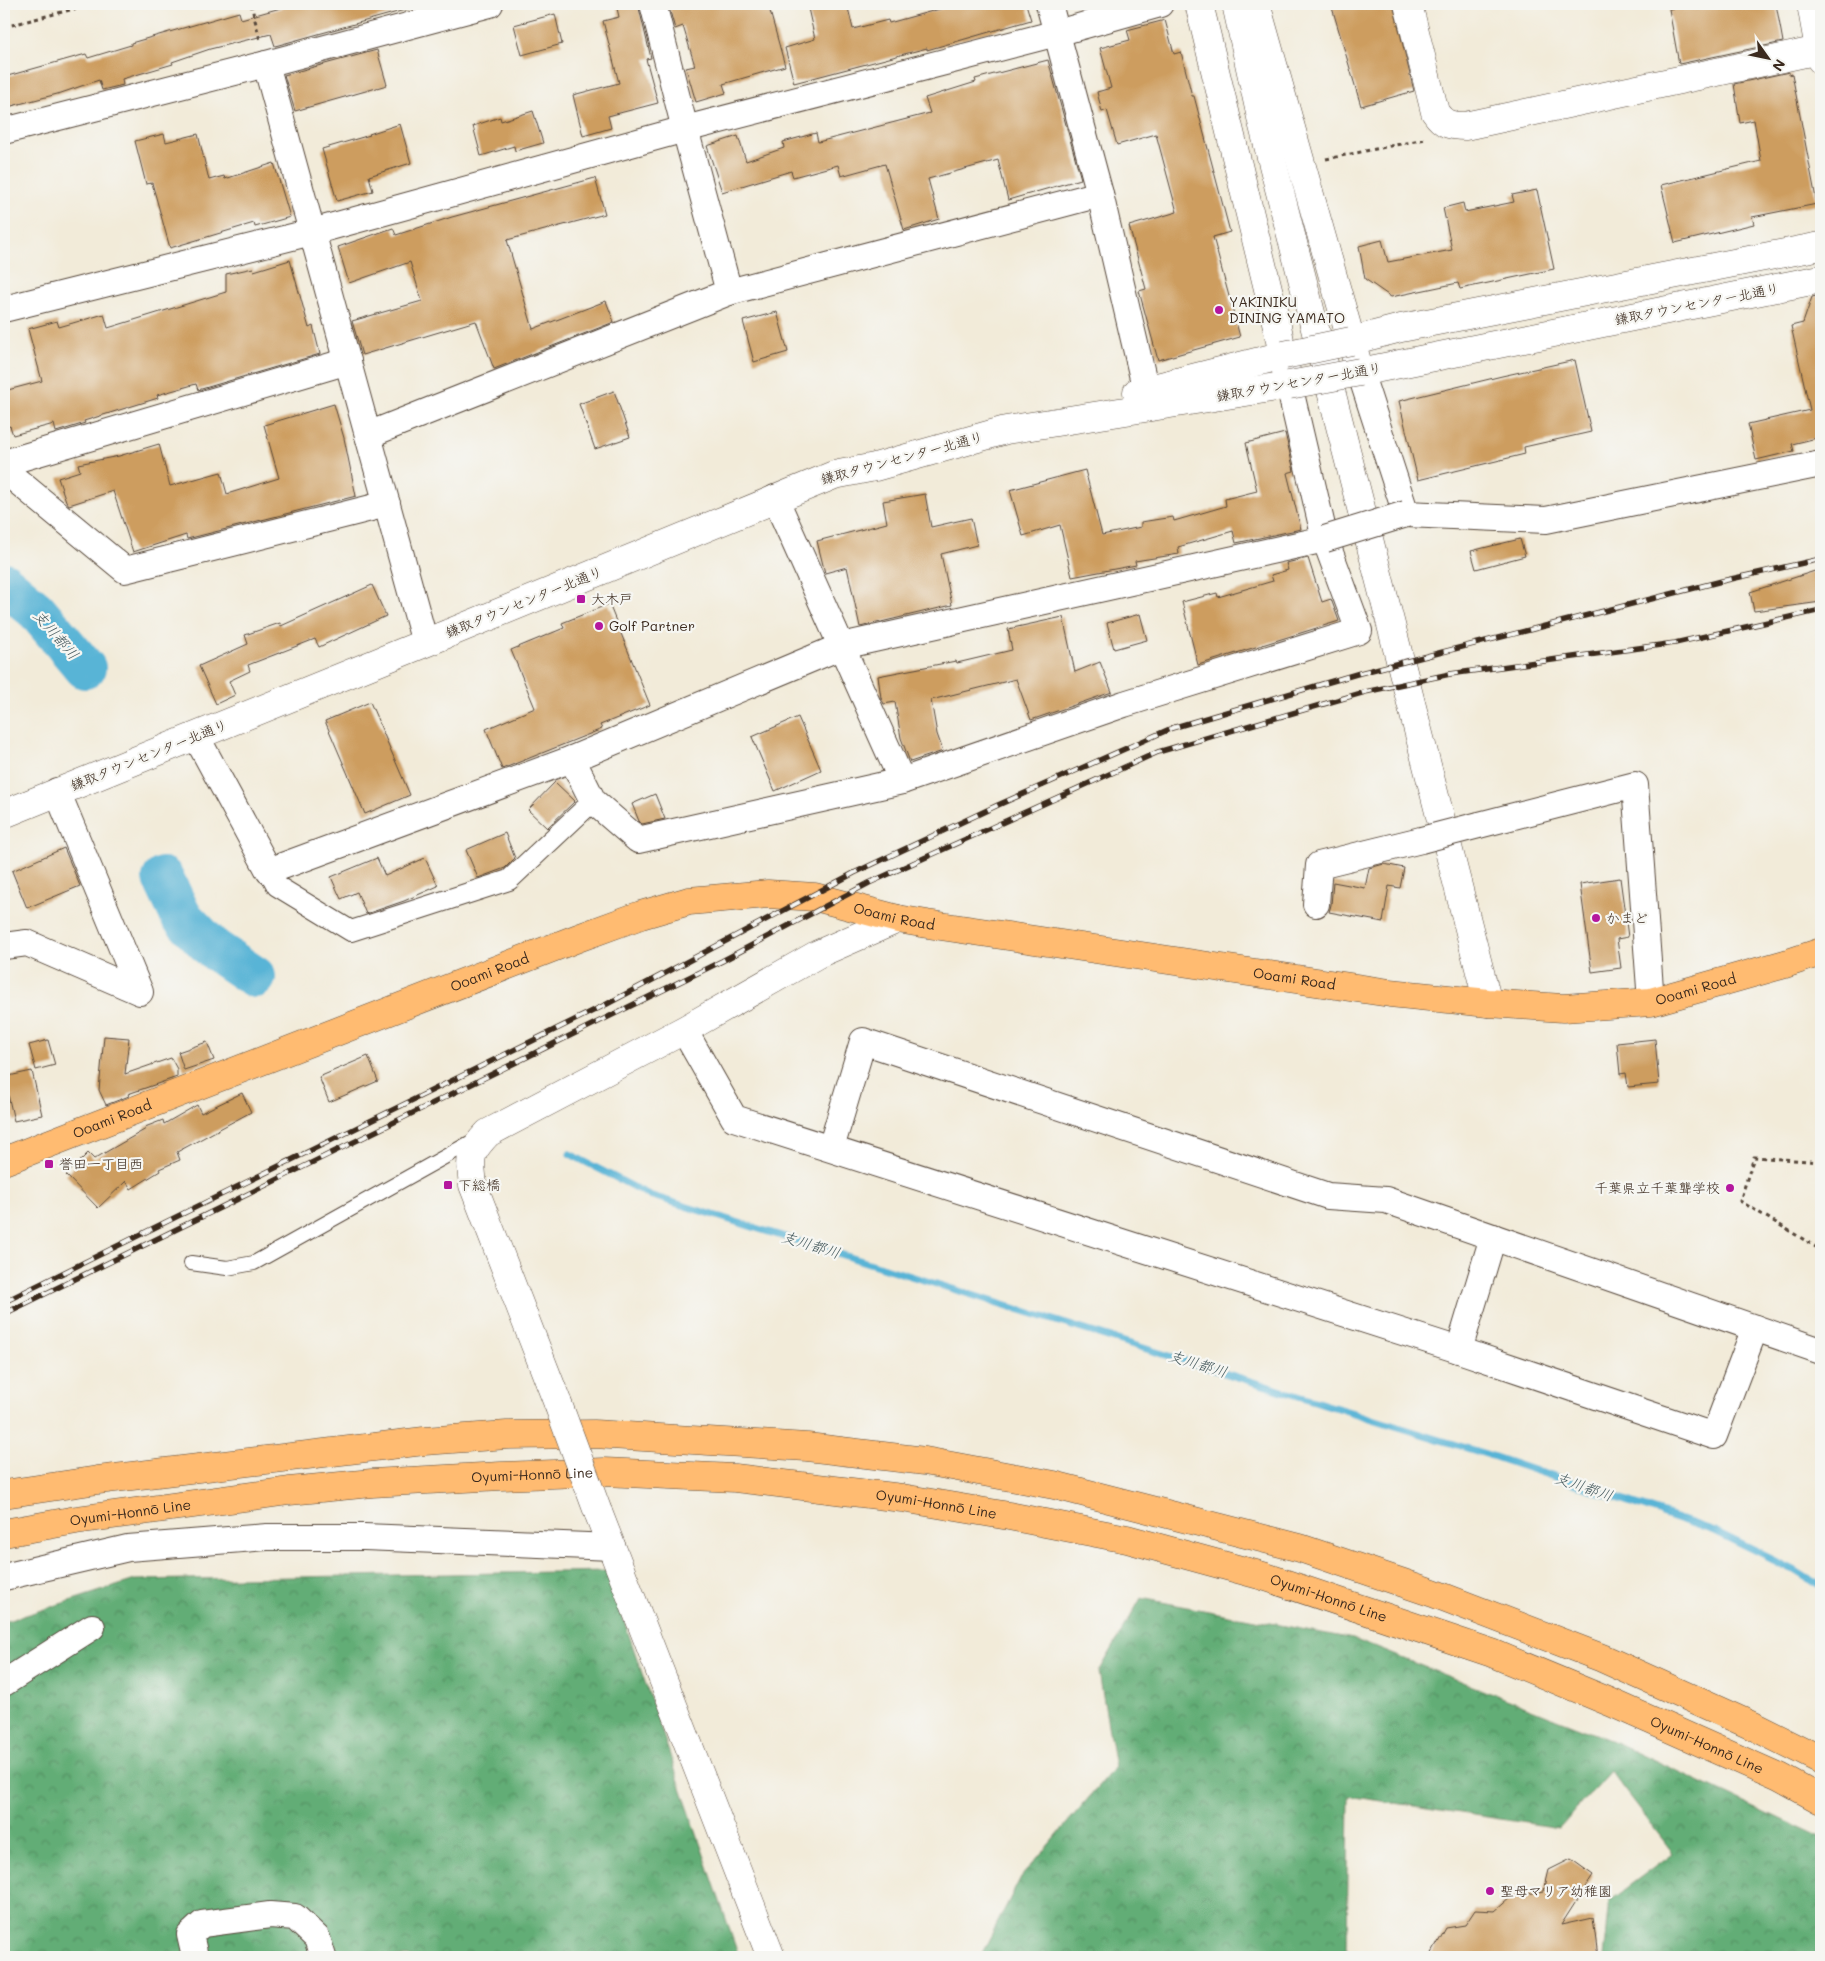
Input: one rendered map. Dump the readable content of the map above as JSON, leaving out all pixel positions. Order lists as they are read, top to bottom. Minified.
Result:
{"streets":{"main road":["Ooami Road","Oyumi-Honnō Line"],"street":["鎌取タウンセンター北通り"]},"water":["支川都川"],"places":{"other":["YAKINIKU DINING YAMATO","Golf Partner","かまど","千葉県立千葉聾学校","聖母マリア幼稚園"],"transit":["大木戸","誉田一丁目西","下総橋"]},"north":"bottom right"}
